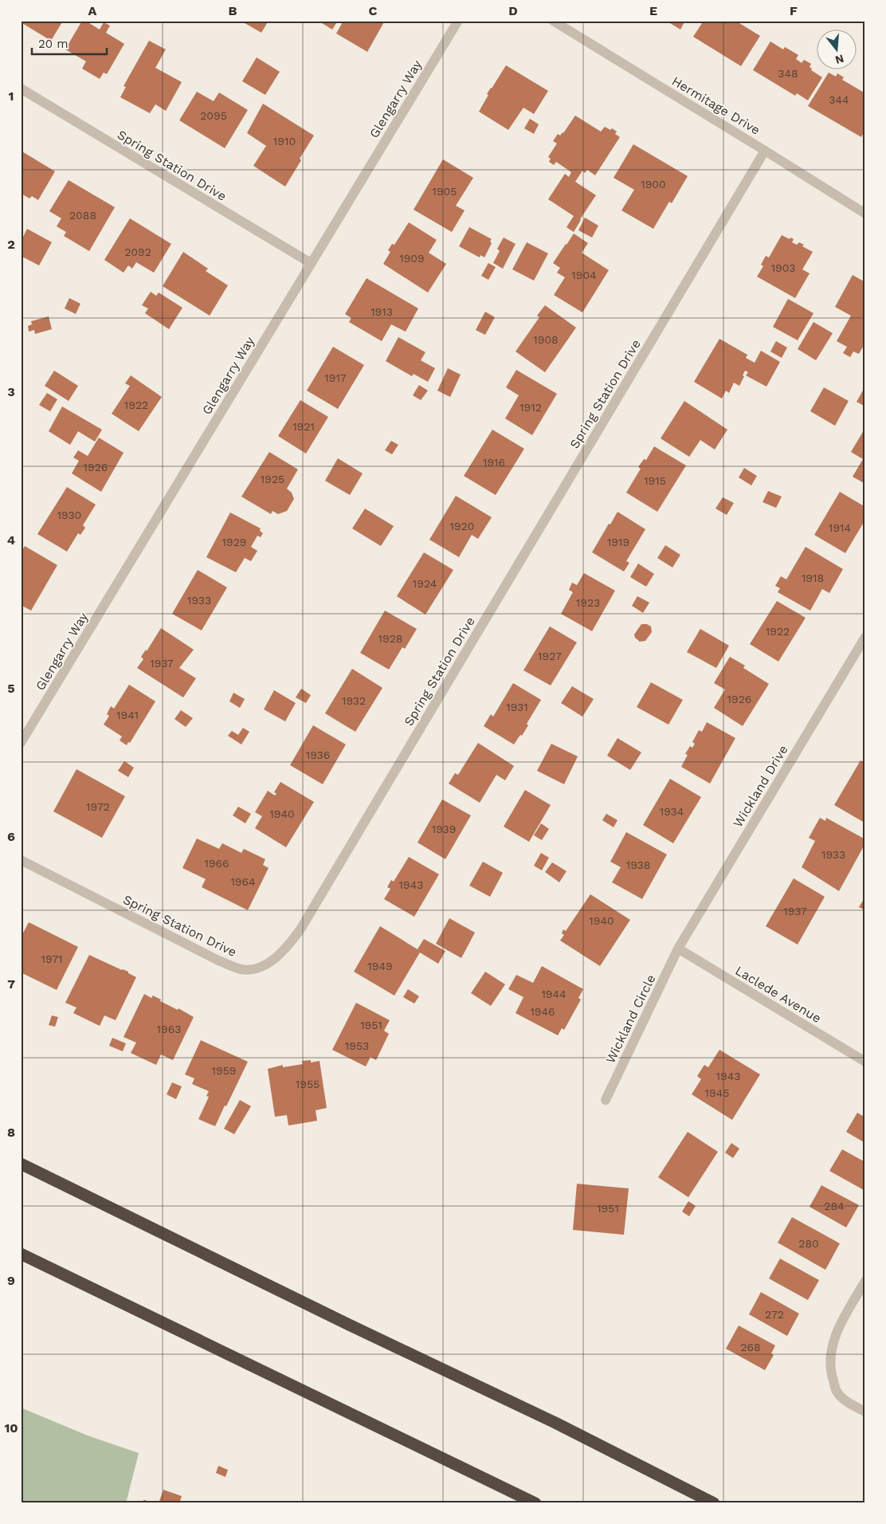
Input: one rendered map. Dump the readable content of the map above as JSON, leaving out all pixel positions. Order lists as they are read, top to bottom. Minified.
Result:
{"streets":{"street":["Glengarry Way","Hermitage Drive","Spring Station Drive","Wickland Drive","Laclede Avenue","Wickland Circle"]},"crossings":[["Glengarry Way","Spring Station Drive"],["Hermitage Drive","Spring Station Drive"],["Wickland Drive","Laclede Avenue"],["Wickland Drive","Wickland Circle"],["Laclede Avenue","Wickland Circle"]],"house_numbers":["348","344","2095","1910","1900","1905","2088","2092","1909","1903","1904","1913","1908","1917","1922","1912","1921","1916","1926","1925","1915","1930","1920","1914","1929","1919","1918","1924","1933","1923","1922","1928","1927","1937","1926","1932","1931","1941","1936","1972","1934","1940","1939","1933","1966","1938","1964","1943","1937","1940","1971","1949","1944","1946","1951","1963","1953","1959","1943","1955","1945","284","1951","280","272","268"],"scale_bar":"20 m","north":"bottom","grid":{"columns":["A","B","C","D","E","F"],"rows":["1","2","3","4","5","6","7","8","9","10"]}}
